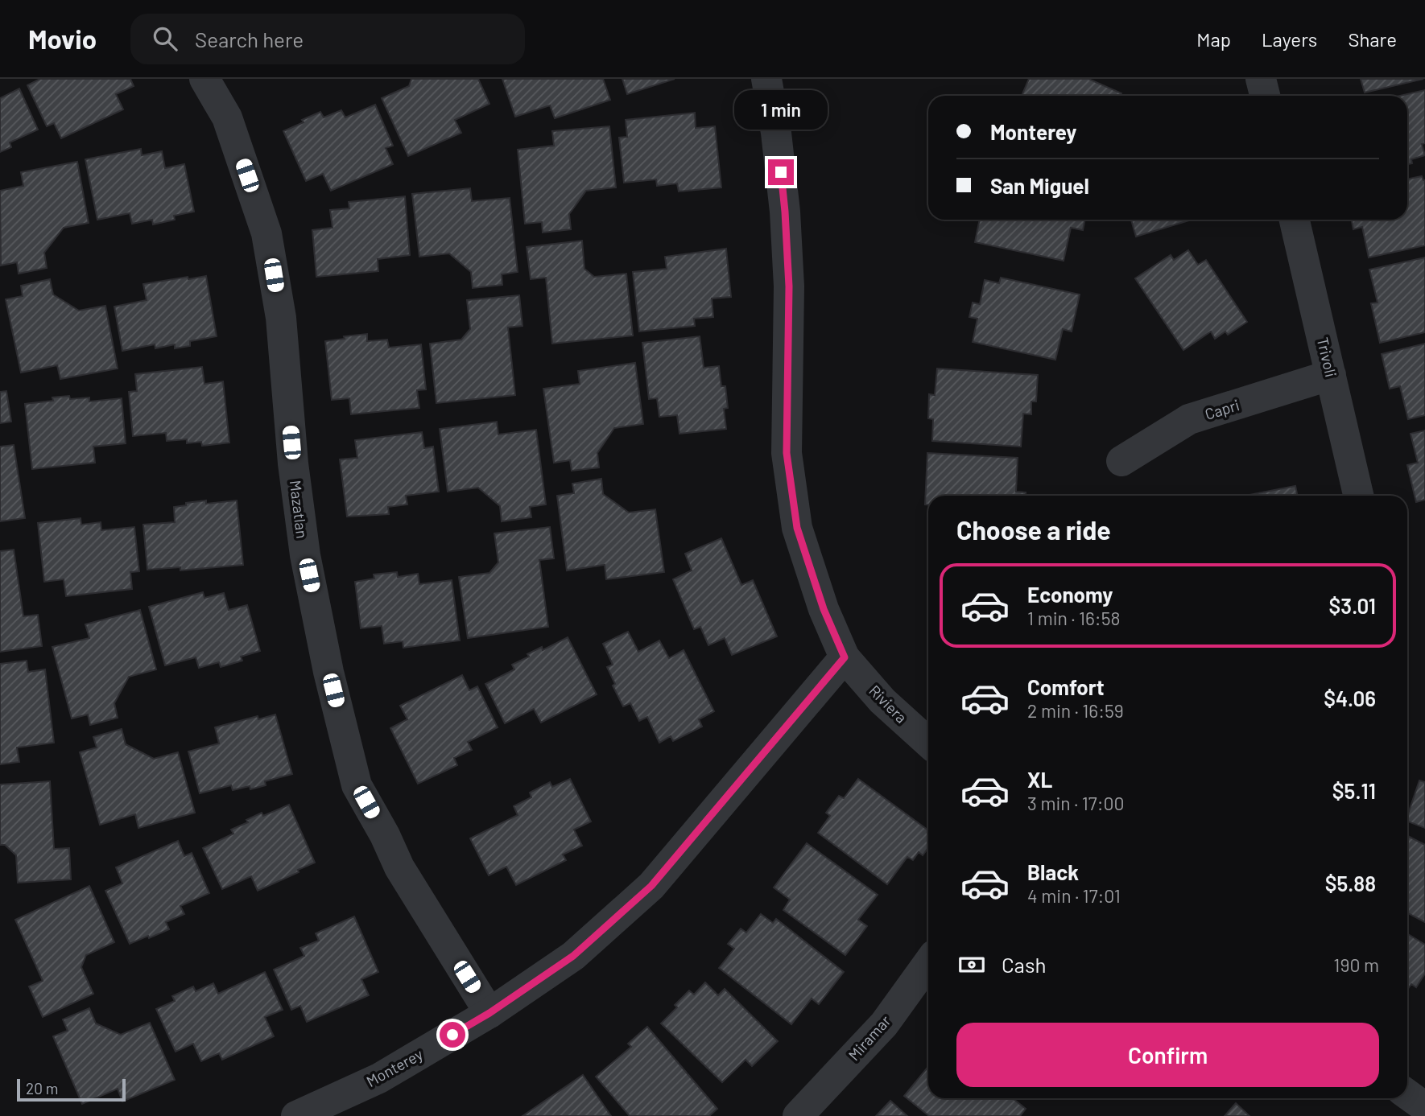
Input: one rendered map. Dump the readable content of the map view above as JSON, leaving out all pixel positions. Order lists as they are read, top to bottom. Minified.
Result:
{"streets":{"street":["Trivoli","Capri","Mazatlan","Riviera","Miramar","Monterey"]},"crossings":[["Trivoli","Capri"],["Mazatlan","Monterey"],["Riviera","Monterey"]],"scale_bar":"20 m","page":{"header":"Movio","search":"Search here","nav":["Map","Layers","Share"],"bubble":"1 min","banner":["Monterey","San Miguel"],"heading":"Choose a ride","list":[{"name":"Economy","note":"1 min · 16:58","value":"$3.01"},{"name":"Comfort","note":"2 min · 16:59","value":"$4.06"},{"name":"XL","note":"3 min · 17:00","value":"$5.11"},{"name":"Black","note":"4 min · 17:01","value":"$5.88"}],"pay":["Cash","190 m"],"buttons":"Confirm","scale":"20 m"}}
